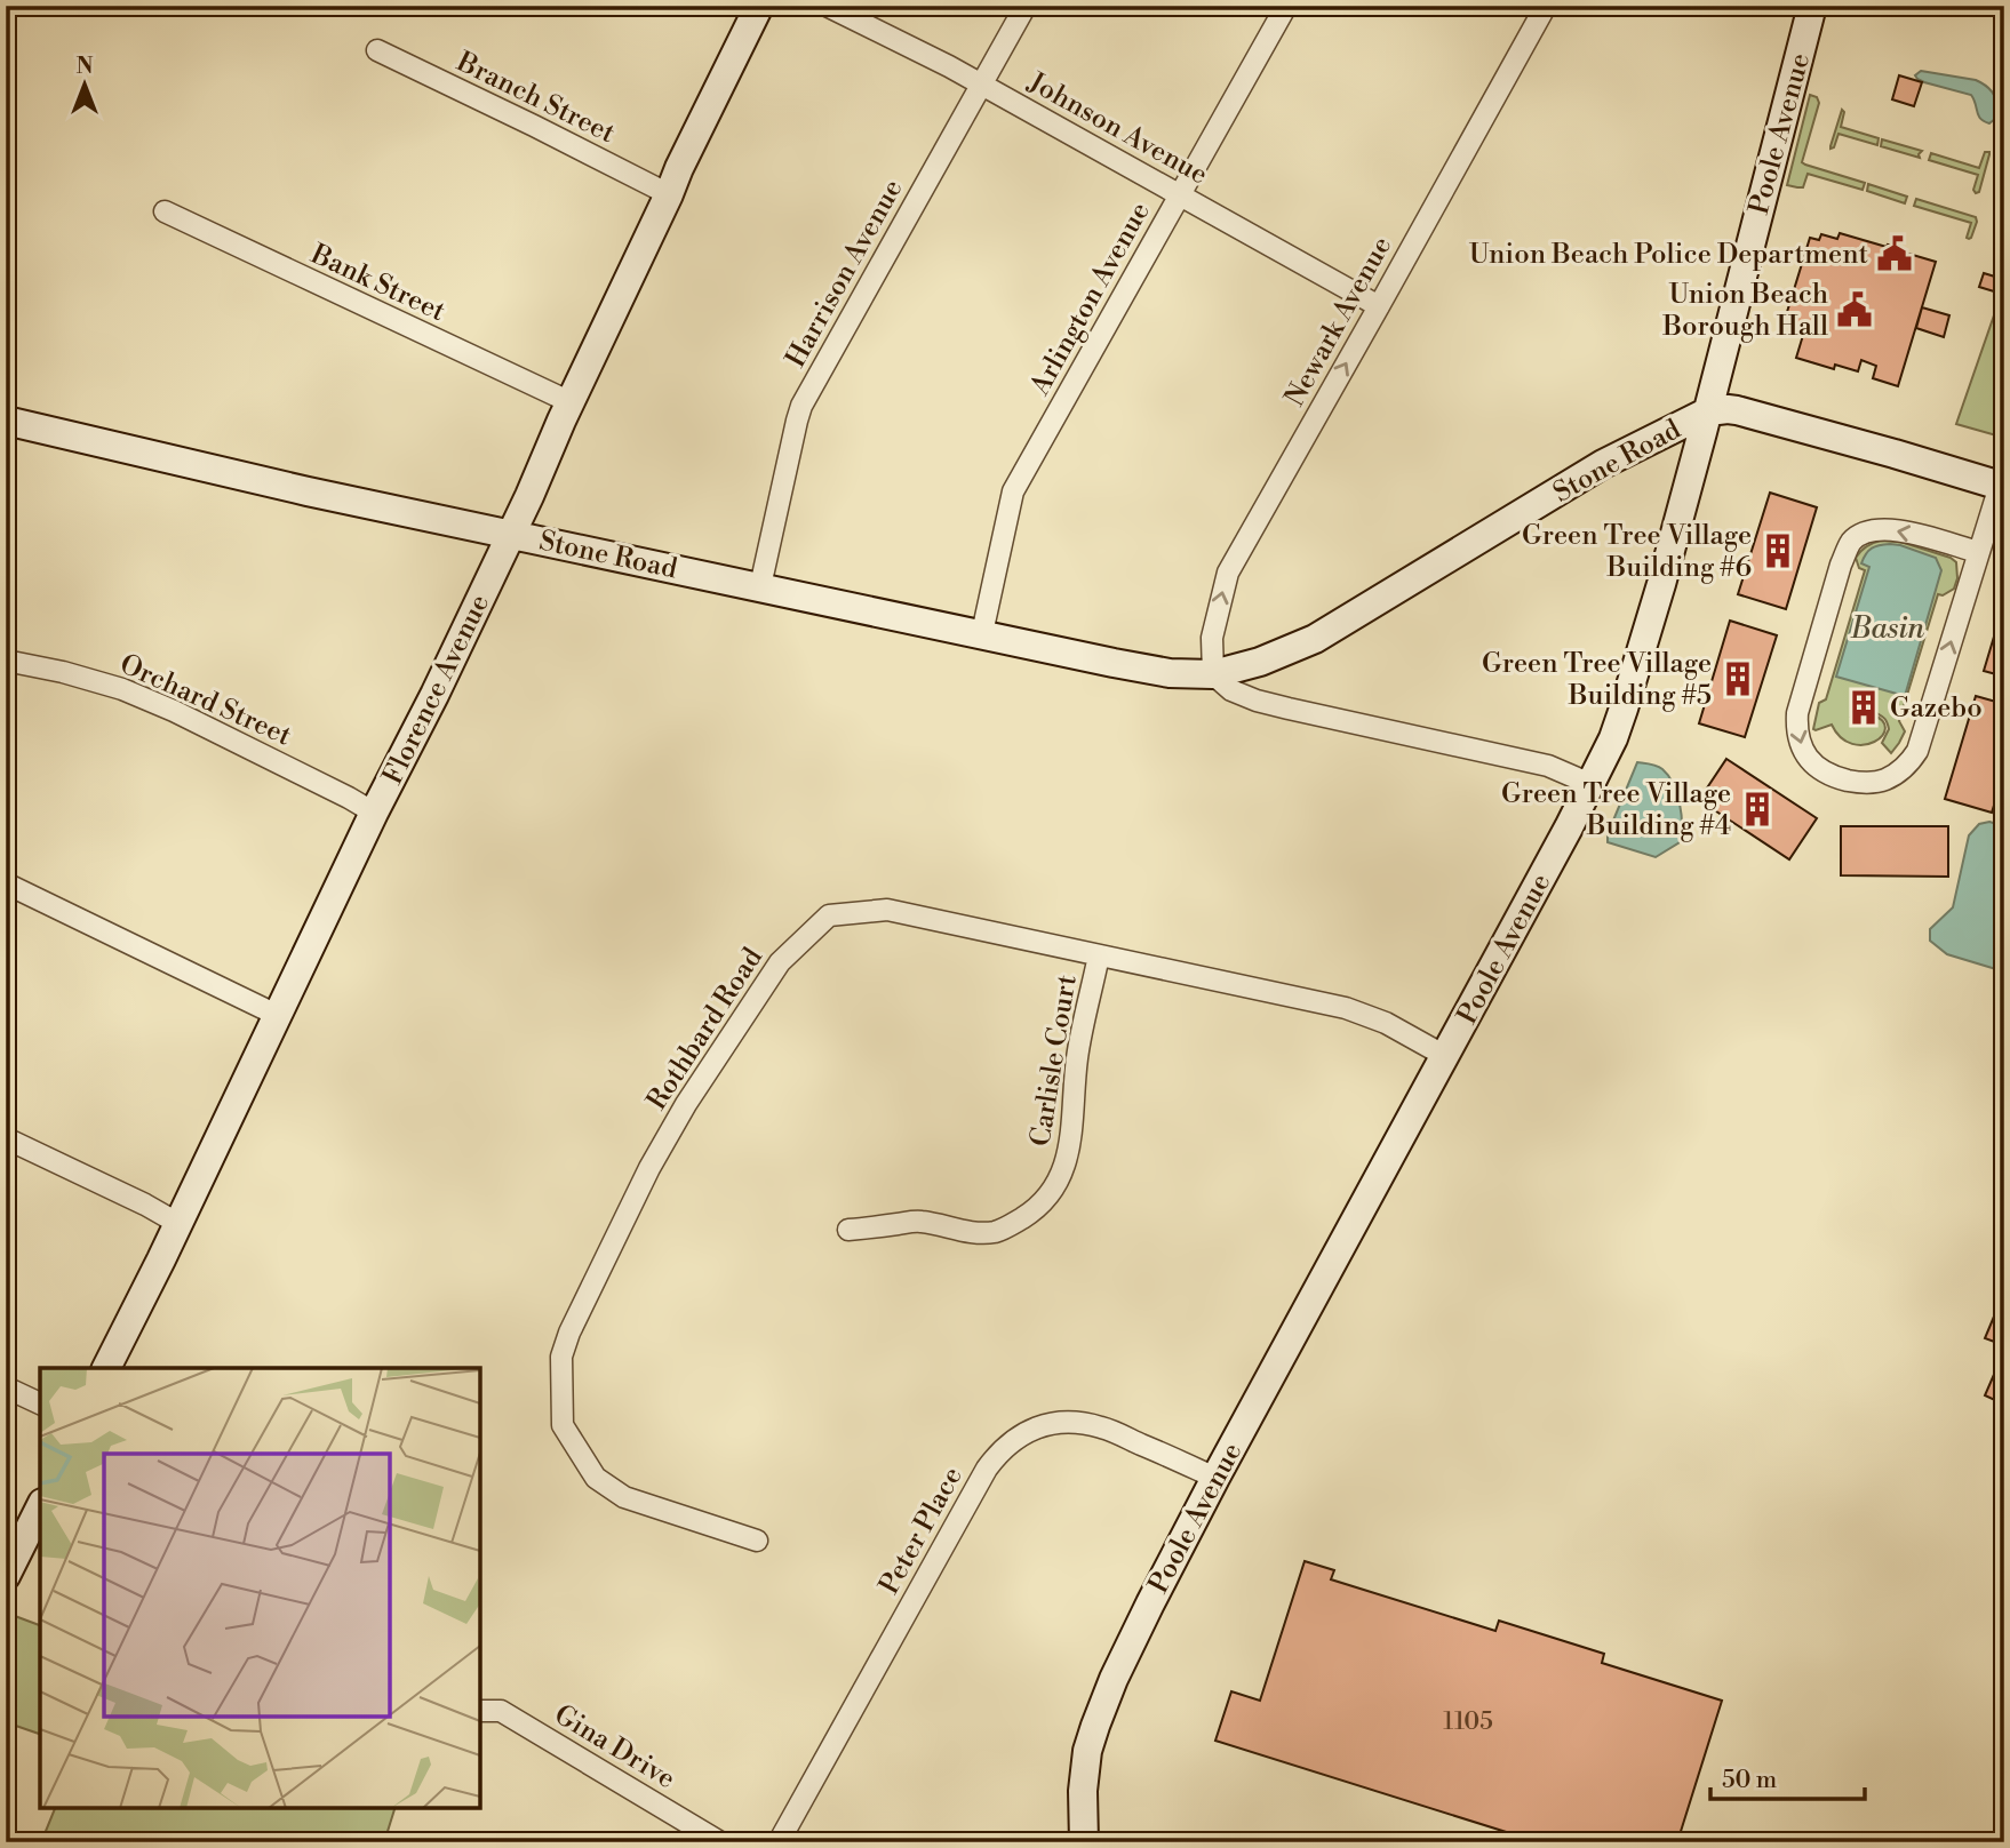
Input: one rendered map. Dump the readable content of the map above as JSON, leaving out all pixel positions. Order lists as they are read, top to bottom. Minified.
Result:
{"streets":{"street":["Branch Street","Johnson Avenue","Poole Avenue","Harrison Avenue","Bank Street","Arlington Avenue","Newark Avenue","Stone Road","Florence Avenue","Orchard Street","Rothbard Road","Carlisle Court","Peter Place","Gina Drive"]},"crossings":[["Branch Street","Florence Avenue"],["Johnson Avenue","Harrison Avenue"],["Johnson Avenue","Arlington Avenue"],["Johnson Avenue","Newark Avenue"],["Poole Avenue","Stone Road"],["Poole Avenue","Rothbard Road"],["Poole Avenue","Peter Place"],["Harrison Avenue","Stone Road"],["Bank Street","Florence Avenue"],["Arlington Avenue","Stone Road"],["Newark Avenue","Stone Road"],["Stone Road","Florence Avenue"],["Florence Avenue","Orchard Street"],["Rothbard Road","Carlisle Court"]],"one_way":["Newark Avenue"],"water":["Basin"],"places":{"public building":["Union Beach Police Department","Union Beach Borough Hall"],"building":["Green Tree Village Building #6","Green Tree Village Building #5","Gazebo","Green Tree Village Building #4"]},"house_numbers":["1105"],"scale_bar":"50 m","north":"top"}
